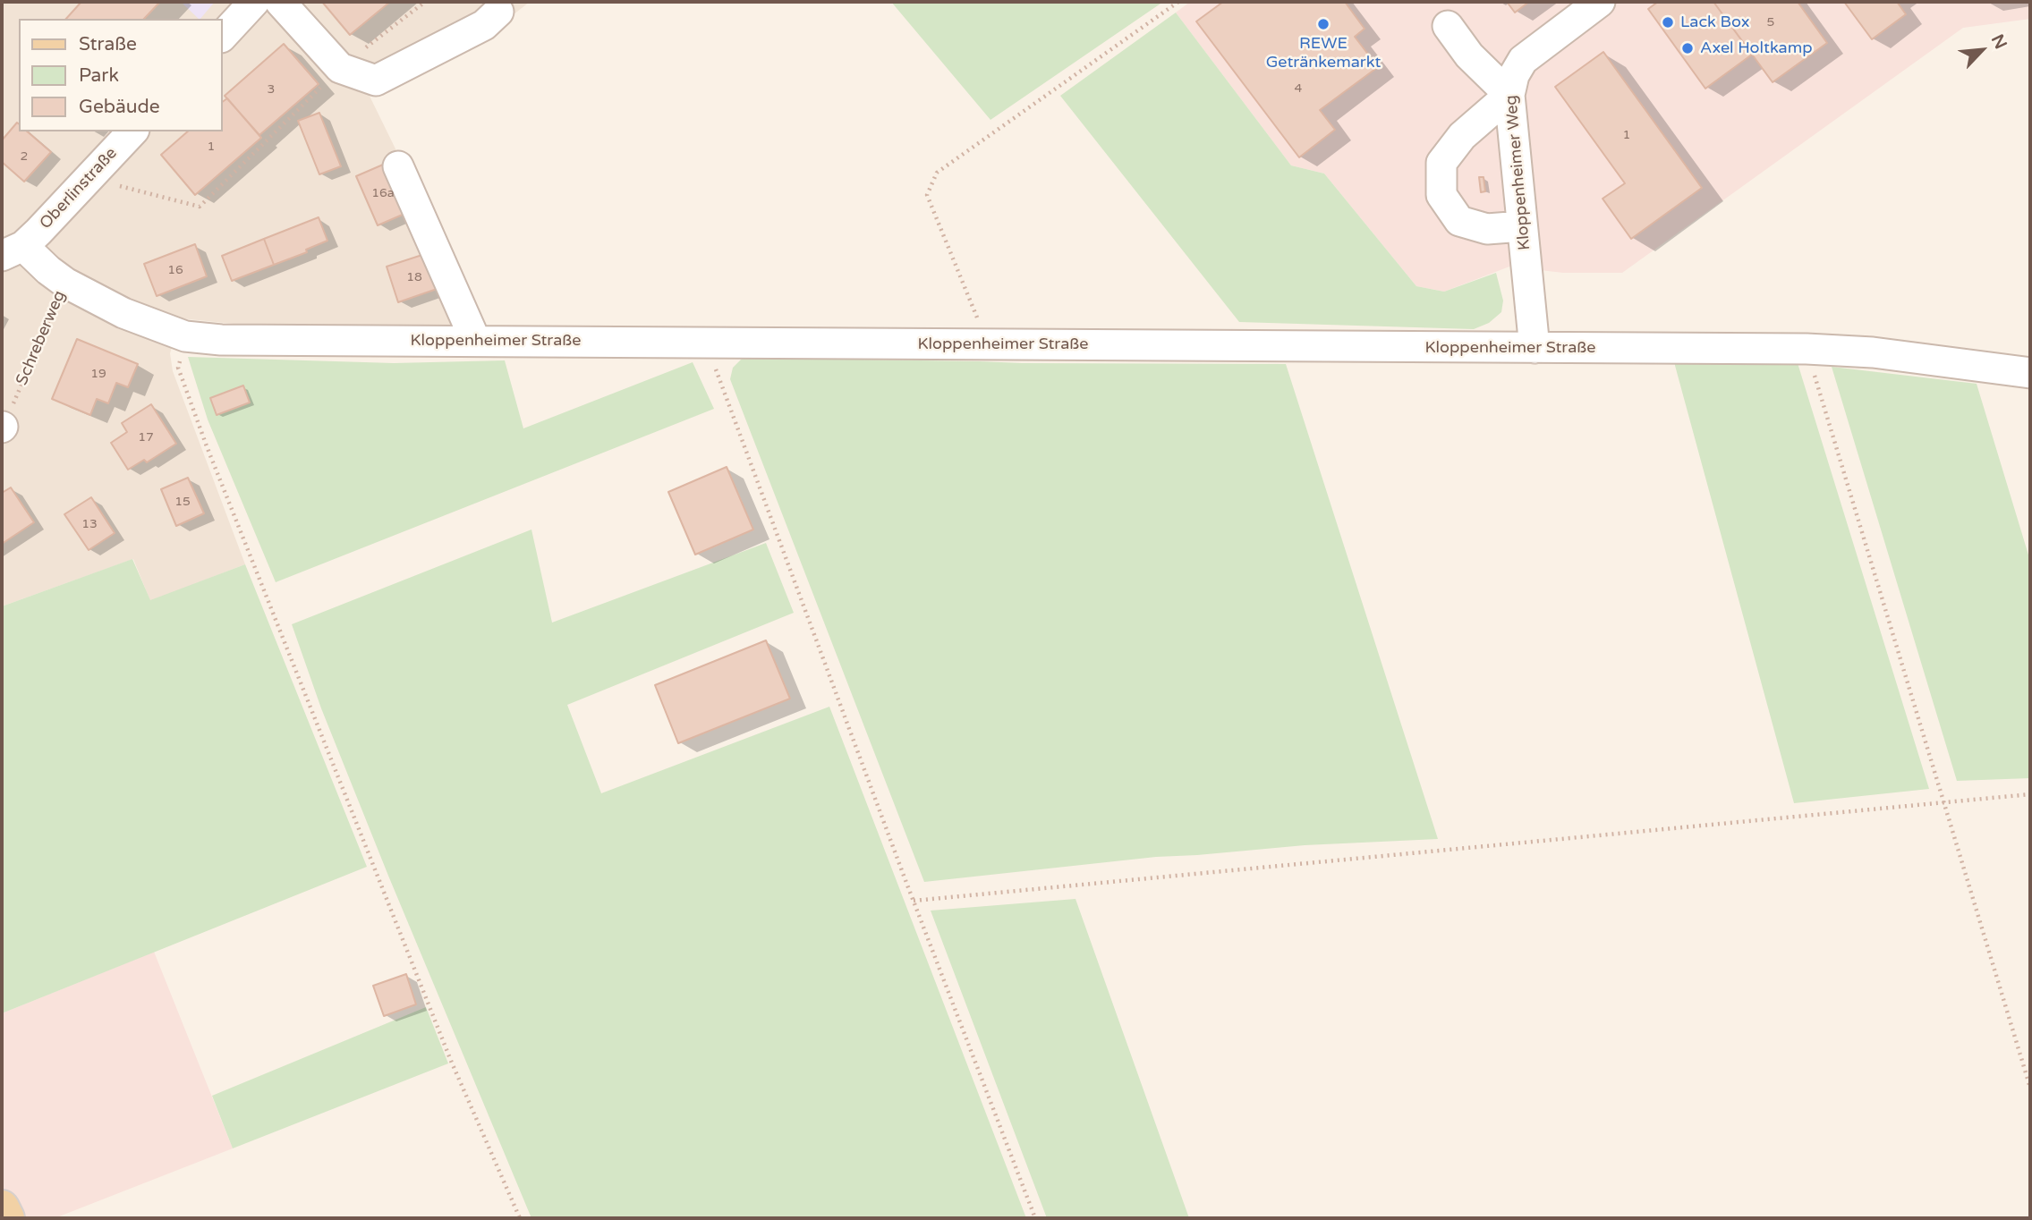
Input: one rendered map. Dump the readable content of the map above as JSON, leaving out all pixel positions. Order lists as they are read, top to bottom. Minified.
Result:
{"streets":{"street":["Kloppenheimer Weg","Oberlinstraße","Kloppenheimer Straße"],"path":["Schreberweg"]},"crossings":[["Kloppenheimer Weg","Kloppenheimer Straße"],["Oberlinstraße","Kloppenheimer Straße"],["Schreberweg","Kloppenheimer Straße"]],"places":["Lack Box","REWE Getränkemarkt","Axel Holtkamp"],"house_numbers":["5","4","3","1","1","2","16a","16","18","19","17","15","13"],"legend":["Straße","Park","Gebäude"],"north":"top right"}
